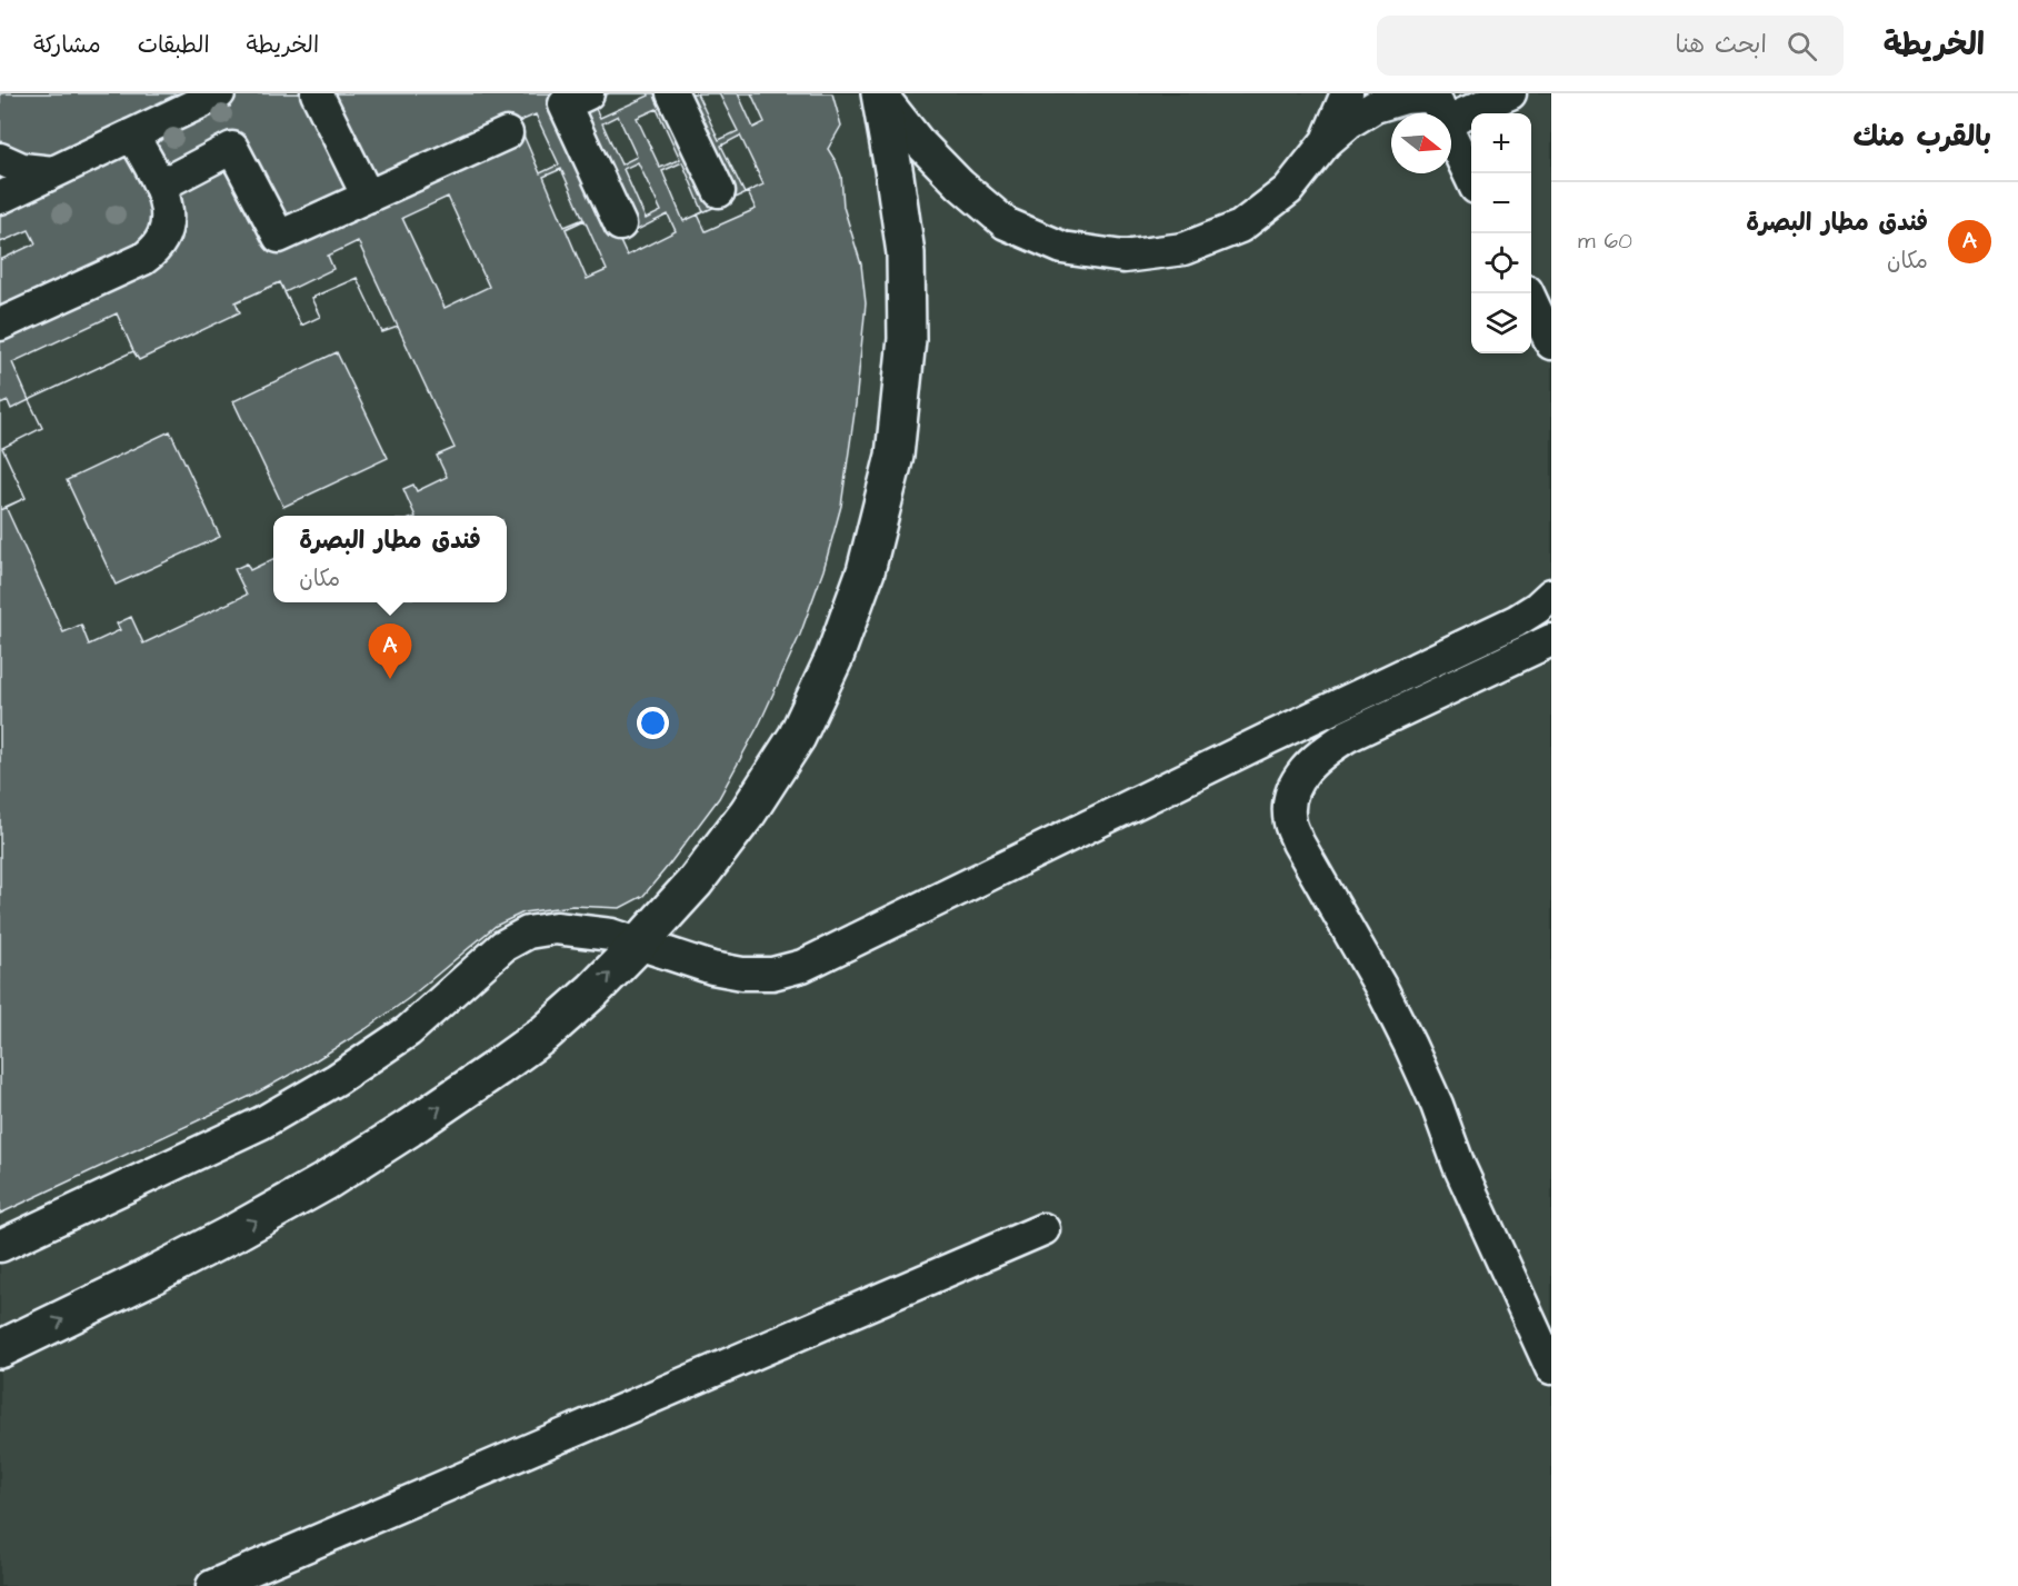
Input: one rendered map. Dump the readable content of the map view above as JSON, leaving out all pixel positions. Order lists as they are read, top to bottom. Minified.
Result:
{"north":"right","page":{"header":"الخريطة","search":"ابحث هنا","nav":["الخريطة","الطبقات","مشاركة"],"heading":"بالقرب منك","map_buttons":["+","−"],"list":[{"mark":"A","name":"فندق مطار البصرة","note":"مكان","value":"60 m"}],"popup":["فندق مطار البصرة","مكان"],"pins":"A"}}
